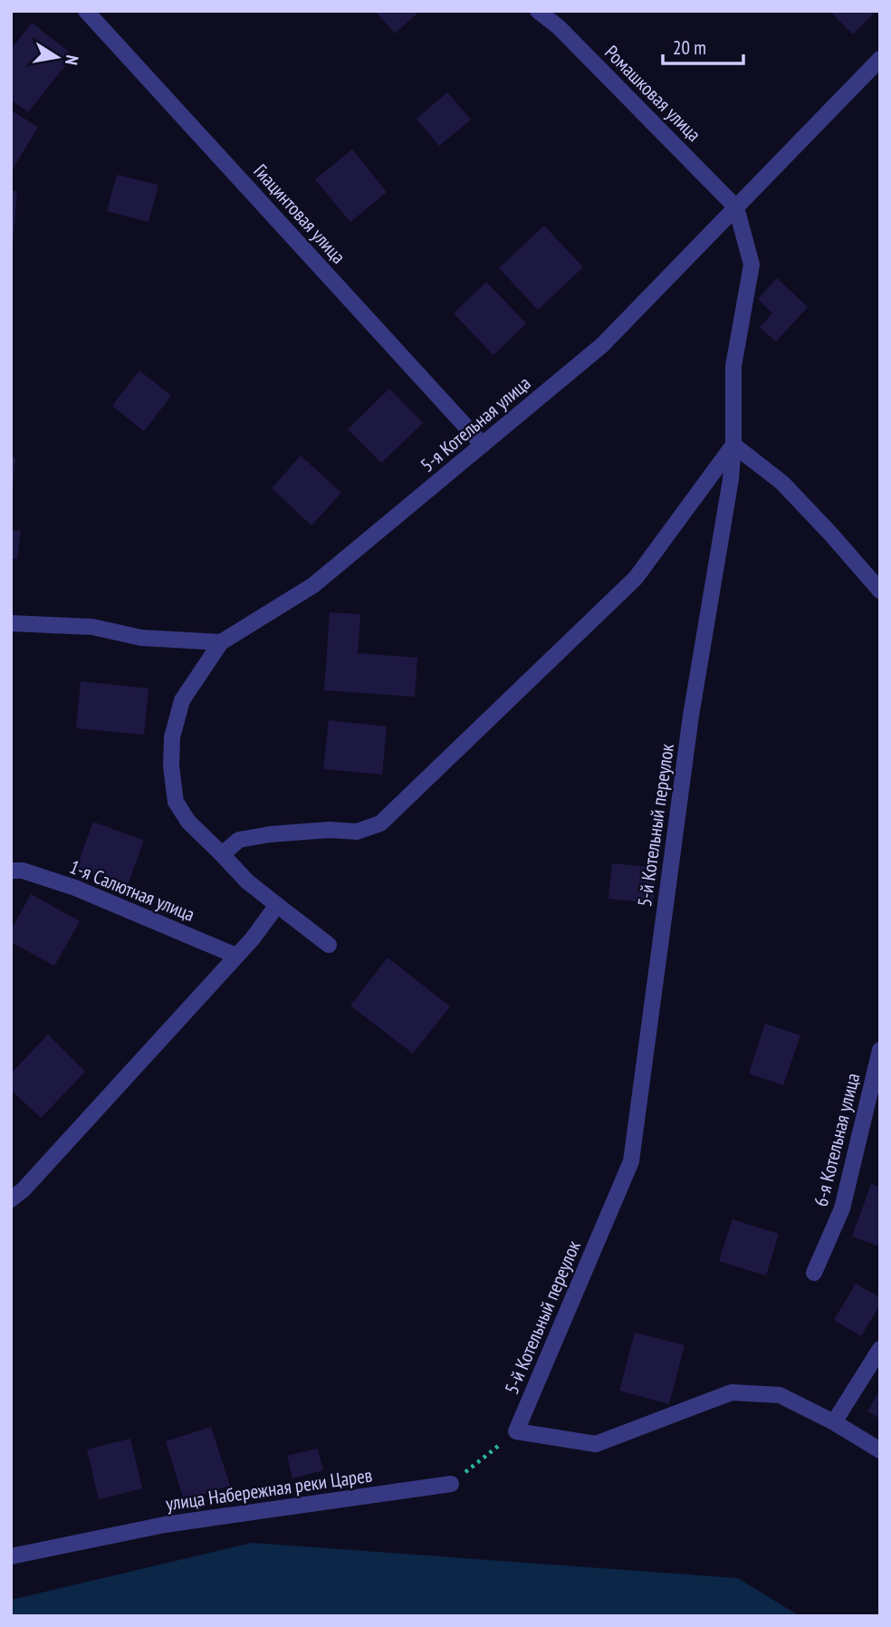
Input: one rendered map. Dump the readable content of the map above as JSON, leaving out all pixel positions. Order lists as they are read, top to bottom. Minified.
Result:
{"streets":{"street":["Ромашковая улица","Гиацинтовая улица","5-я Котельная улица","5-й Котельный переулок","1-я Салютная улица","6-я Котельная улица","улица Набережная реки Царев"]},"crossings":[["Ромашковая улица","5-я Котельная улица"],["Ромашковая улица","5-й Котельный переулок"],["Гиацинтовая улица","5-я Котельная улица"],["5-я Котельная улица","5-й Котельный переулок"]],"scale_bar":"20 m","north":"right"}
